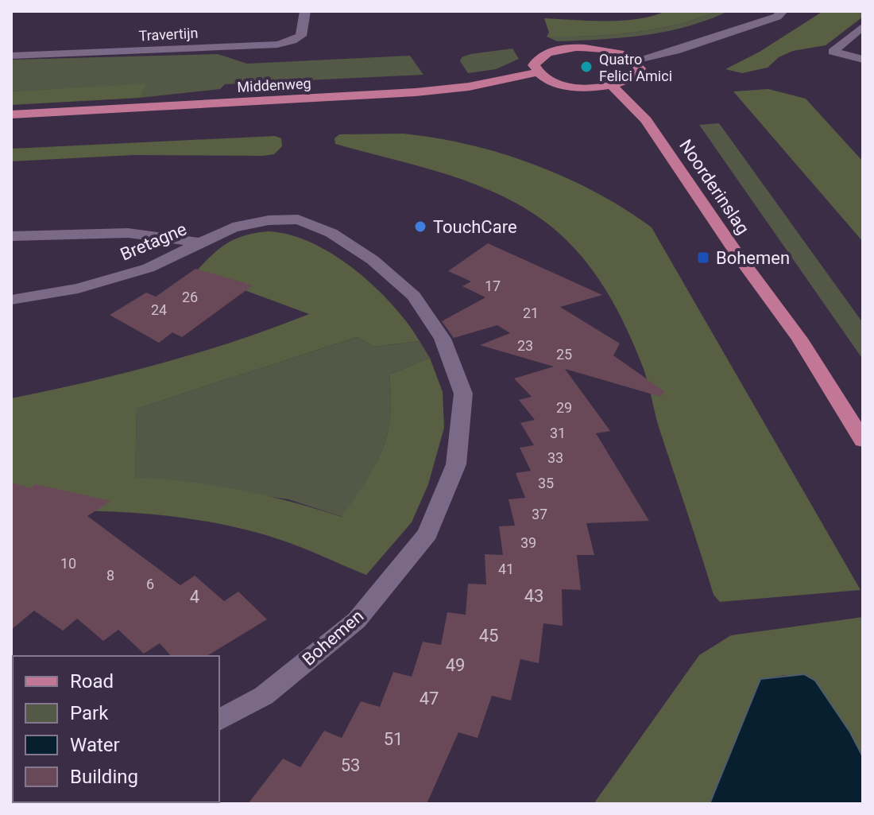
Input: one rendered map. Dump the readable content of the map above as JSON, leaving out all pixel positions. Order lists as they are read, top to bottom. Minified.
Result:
{"streets":{"main road":["Middenweg","Noorderinslag"],"street":["Travertijn","Bretagne","Bohemen"]},"crossings":[["Bretagne","Bohemen"]],"places":{"other":["Quatro Felici Amici","TouchCare"],"transit":["Bohemen"]},"house_numbers":["17","26","24","21","23","25","29","31","33","35","37","39","10","41","8","6","43","4","45","49","47","51","53"],"legend":["Road","Park","Water","Building"]}
